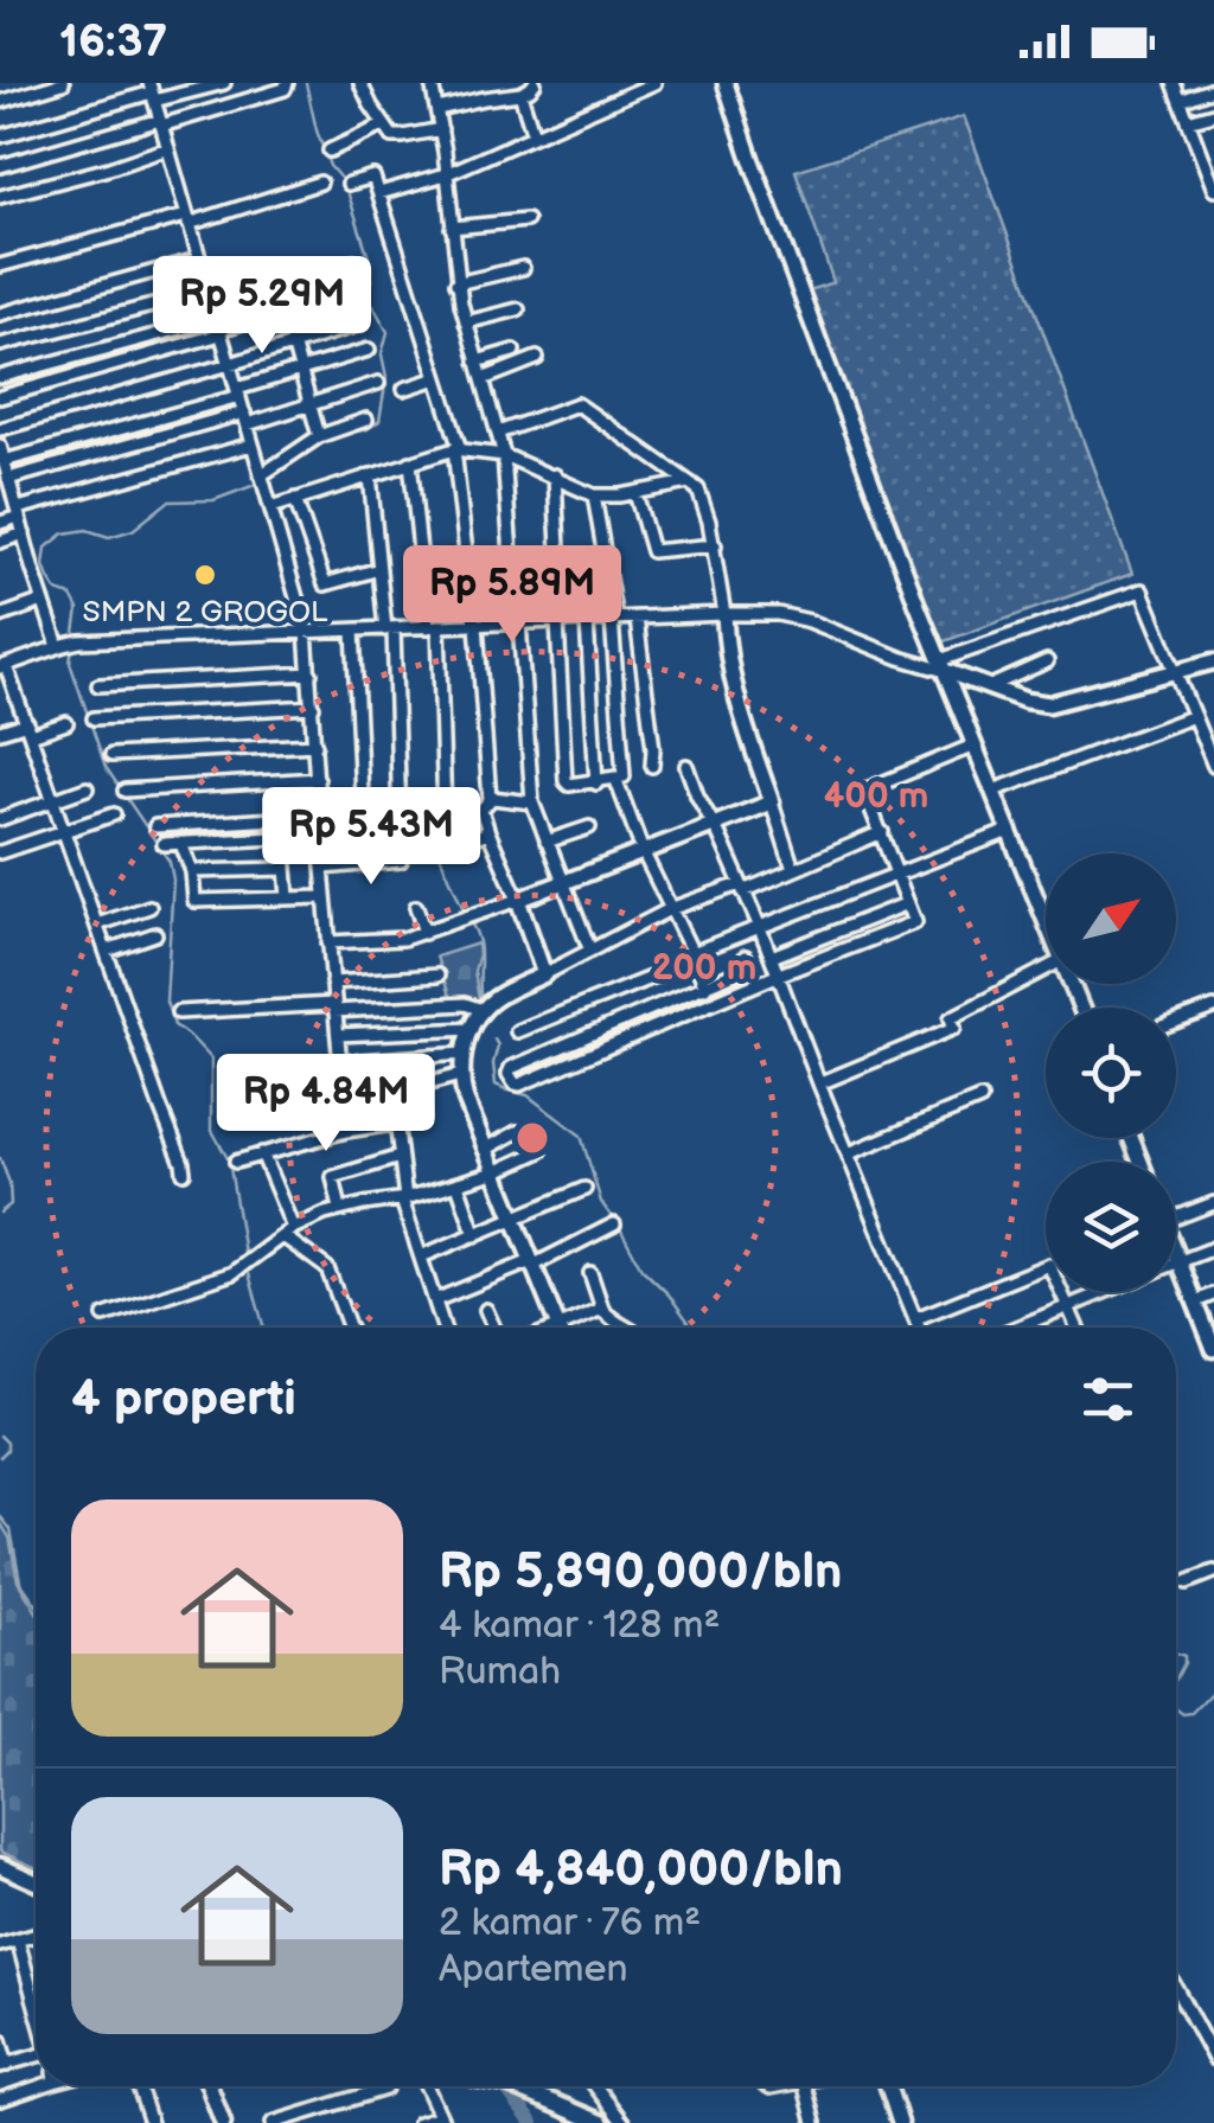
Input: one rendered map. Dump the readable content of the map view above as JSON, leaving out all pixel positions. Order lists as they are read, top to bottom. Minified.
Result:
{"places":["SMPN 2 GROGOL"],"north":"top right","page":{"status":"16:37","price":["Rp 5.29M","Rp 5.89M","Rp 5.43M","Rp 4.84M"],"heading":"4 properti","list":[{"name":"Rp 5,890,000/bln","note":"4 kamar · 128 m² · Rumah"},{"name":"Rp 4,840,000/bln","note":"2 kamar · 76 m² · Apartemen"}]},"rings":["400 m","200 m"]}
